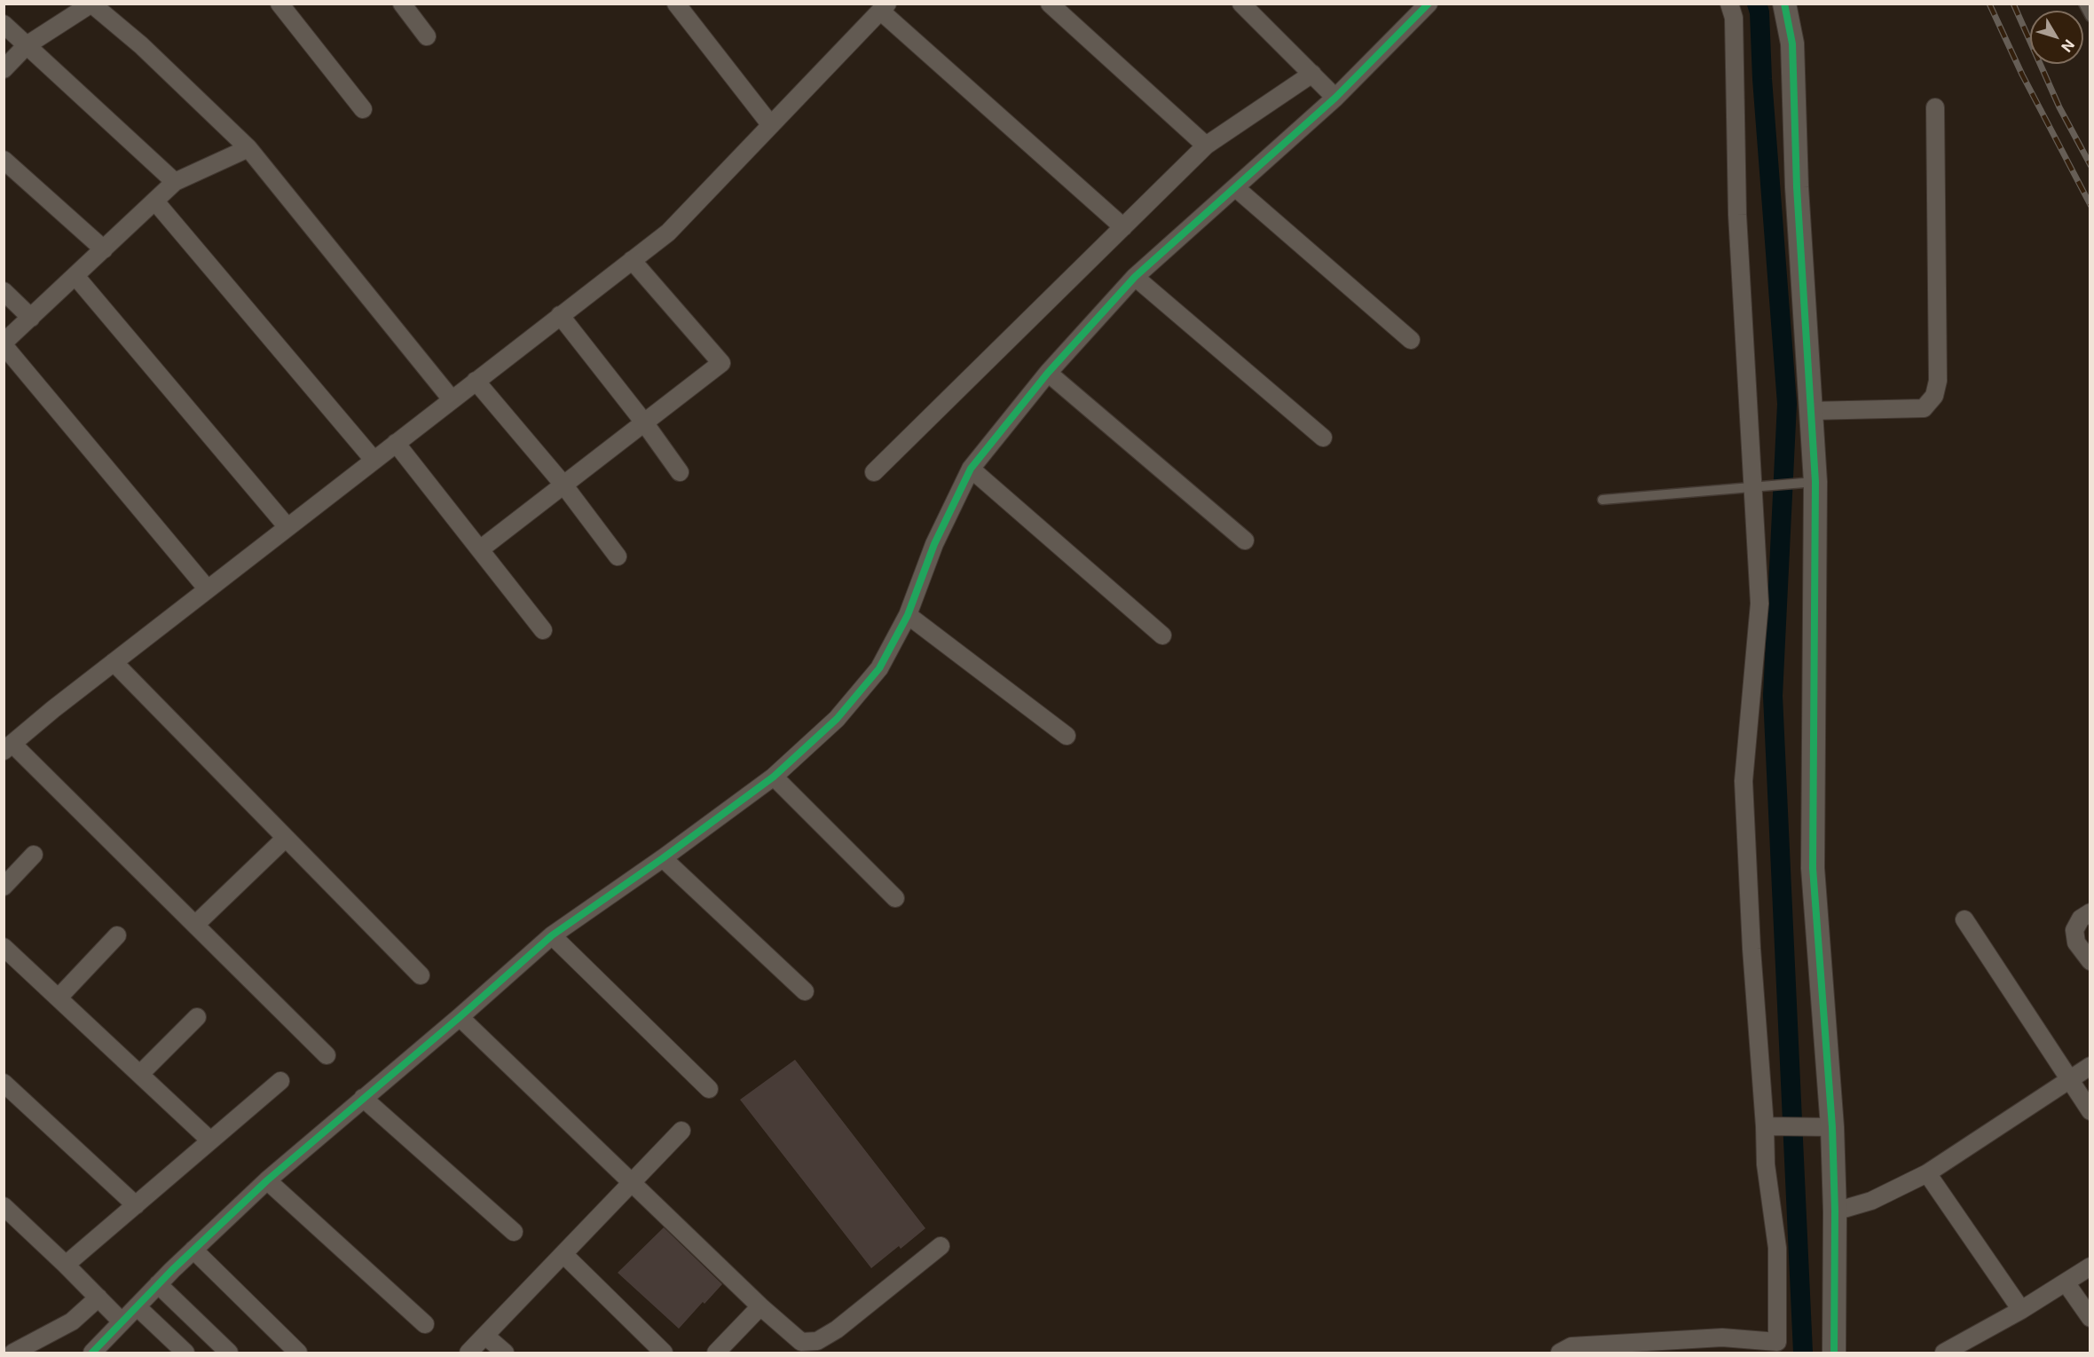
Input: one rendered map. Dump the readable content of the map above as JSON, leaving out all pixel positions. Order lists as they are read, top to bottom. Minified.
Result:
{"north":"bottom right"}
